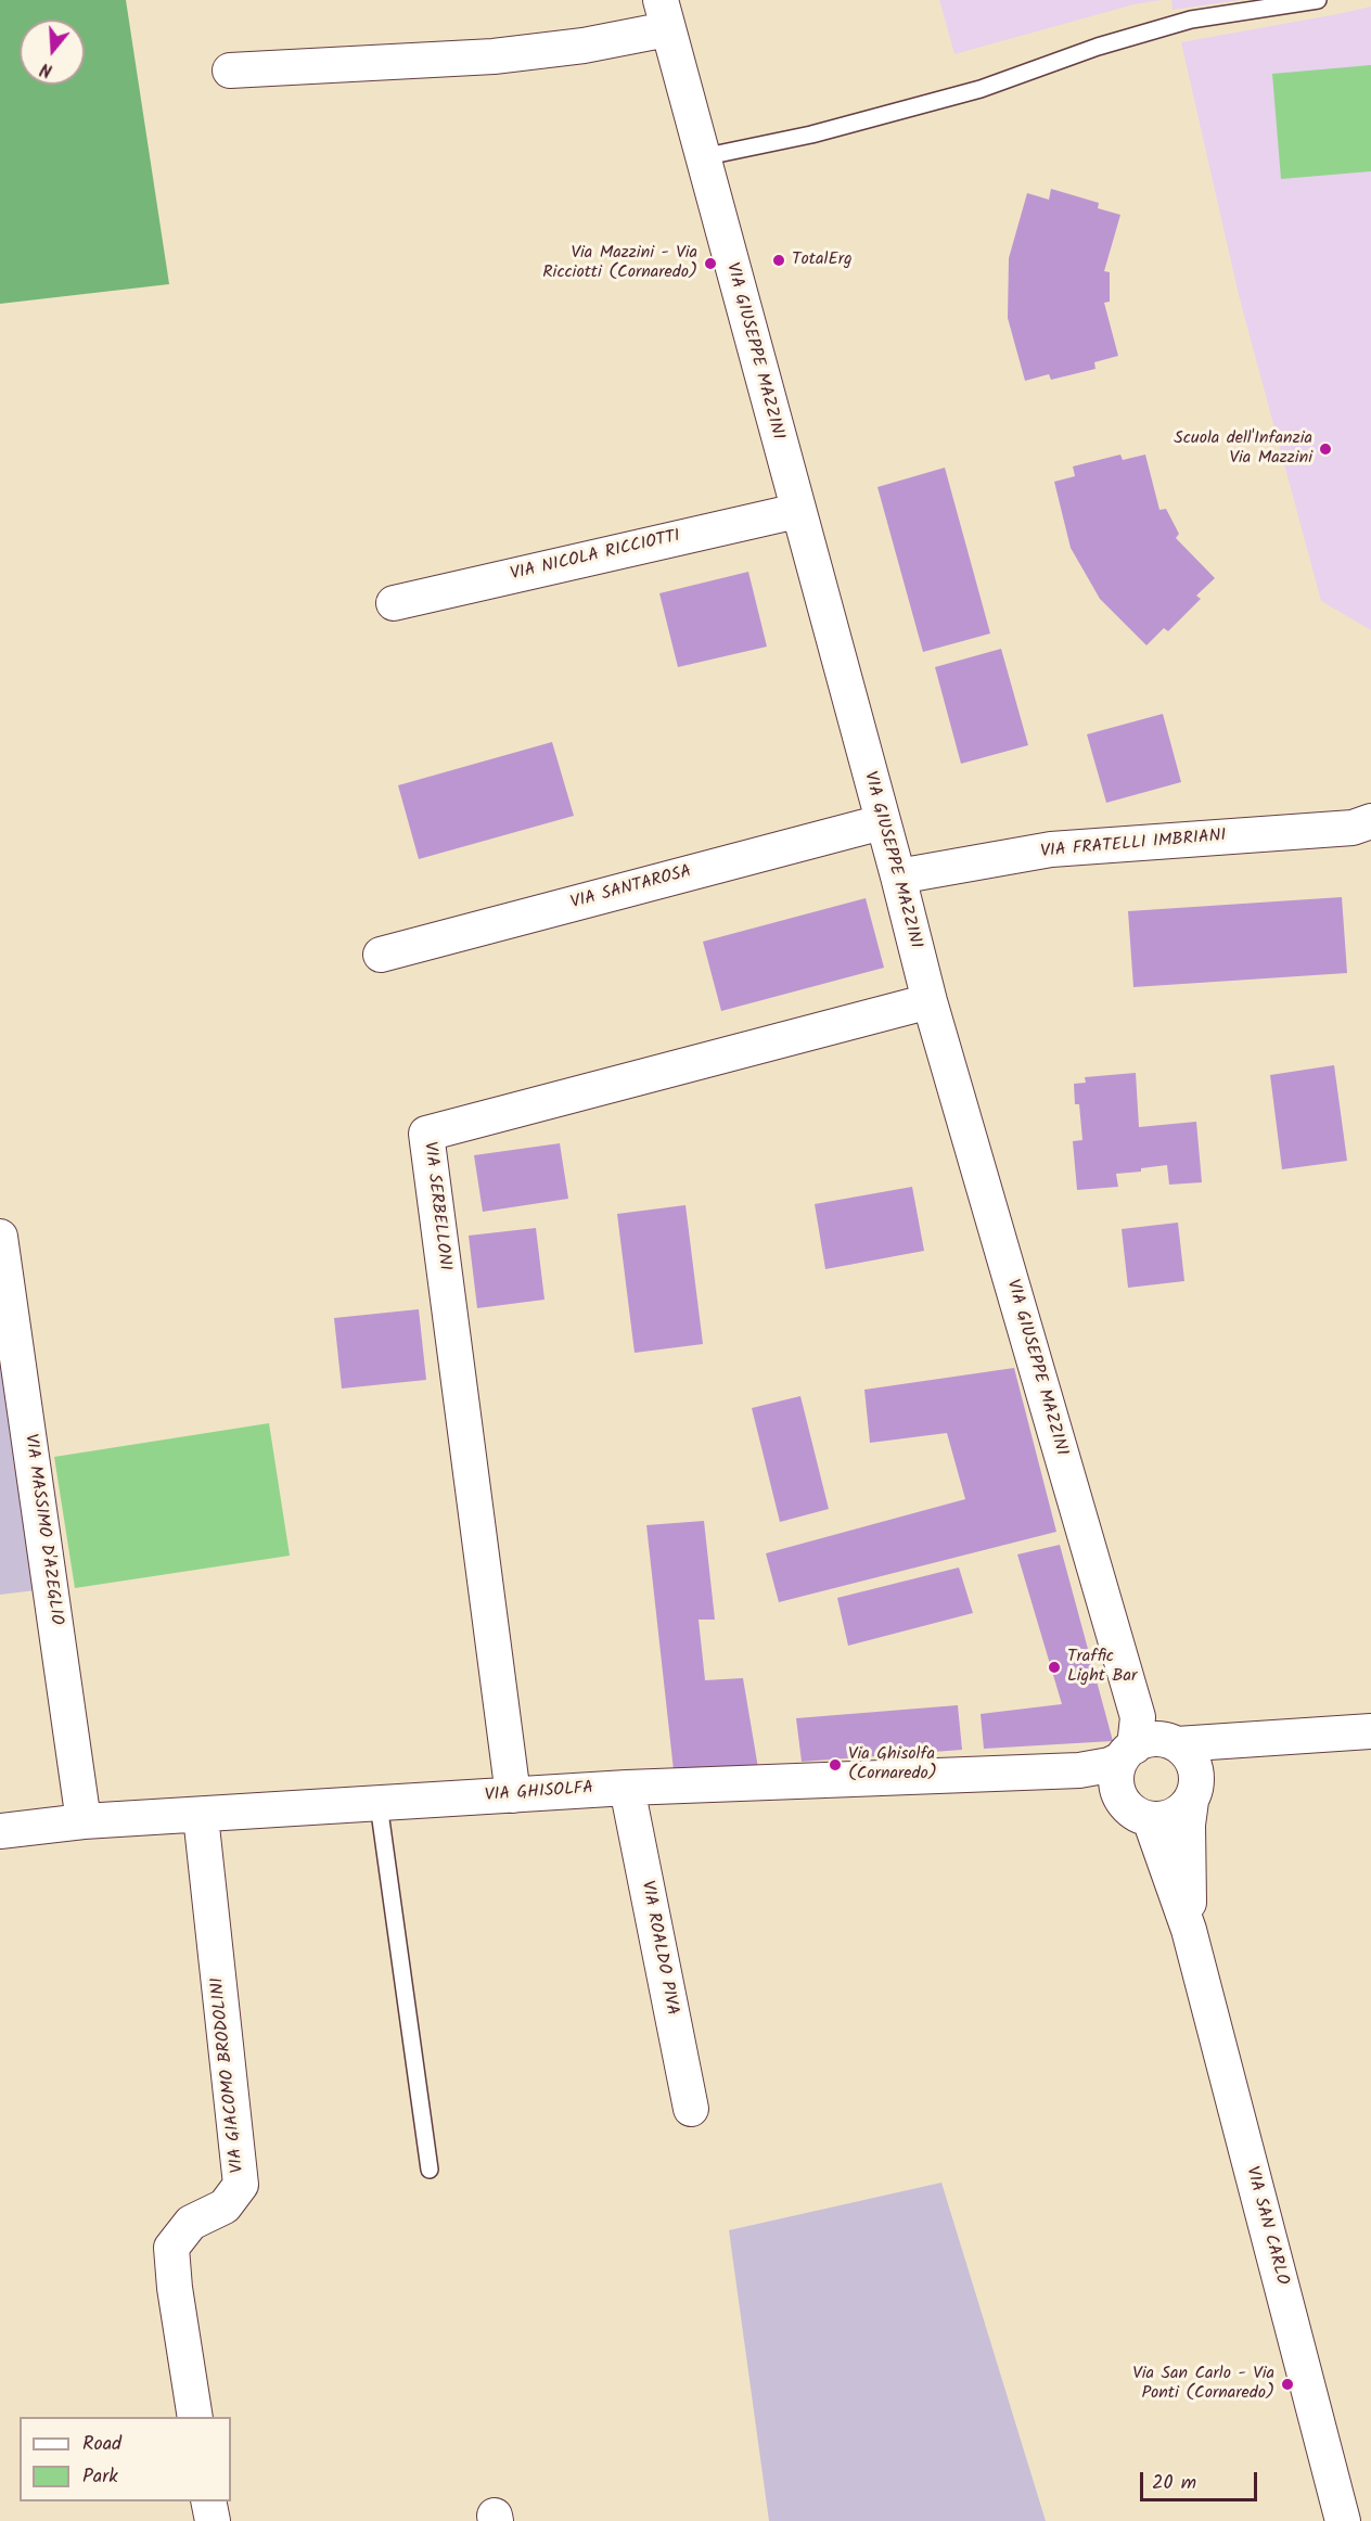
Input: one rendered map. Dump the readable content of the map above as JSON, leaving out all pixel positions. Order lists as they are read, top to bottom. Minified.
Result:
{"streets":{"street":["VIA GIUSEPPE MAZZINI","VIA NICOLA RICCIOTTI","VIA FRATELLI IMBRIANI","VIA SANTAROSA","VIA SERBELLONI","VIA MASSIMO D'AZEGLIO","VIA GHISOLFA","VIA ROALDO PIVA","VIA GIACOMO BRODOLINI","VIA SAN CARLO"]},"crossings":[["VIA GIUSEPPE MAZZINI","VIA NICOLA RICCIOTTI"],["VIA GIUSEPPE MAZZINI","VIA FRATELLI IMBRIANI"],["VIA GIUSEPPE MAZZINI","VIA SANTAROSA"],["VIA GIUSEPPE MAZZINI","VIA SERBELLONI"],["VIA GIUSEPPE MAZZINI","VIA GHISOLFA"],["VIA GIUSEPPE MAZZINI","VIA SAN CARLO"],["VIA SERBELLONI","VIA GHISOLFA"],["VIA MASSIMO D'AZEGLIO","VIA GHISOLFA"],["VIA GHISOLFA","VIA ROALDO PIVA"],["VIA GHISOLFA","VIA GIACOMO BRODOLINI"],["VIA GHISOLFA","VIA SAN CARLO"]],"places":["TotalErg","Via Mazzini - Via Ricciotti (Cornaredo)","Scuola dell'Infanzia Via Mazzini","Traffic Light Bar","Via Ghisolfa (Cornaredo)","Via San Carlo - Via Ponti (Cornaredo)"],"legend":["Road","Park"],"scale_bar":"20 m","north":"bottom"}
